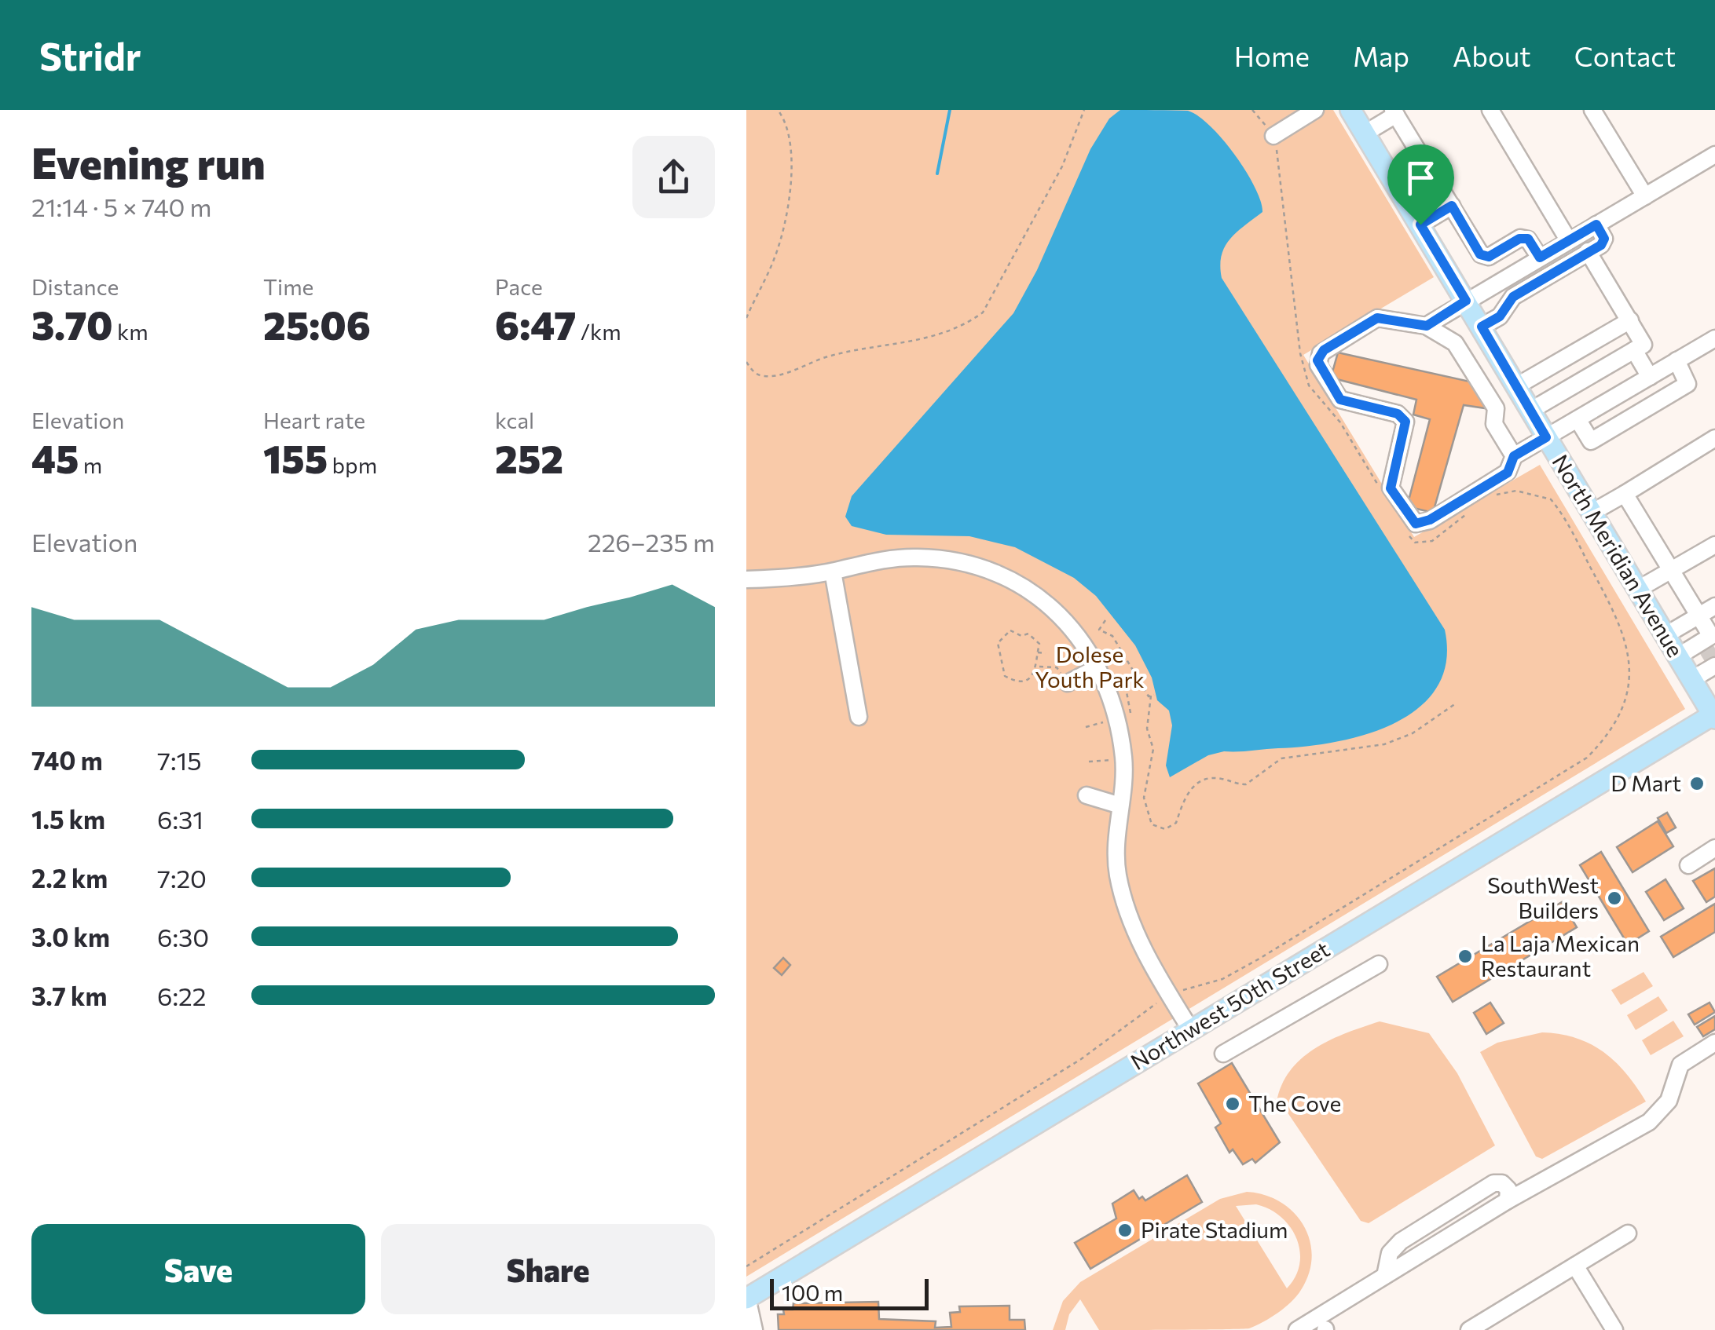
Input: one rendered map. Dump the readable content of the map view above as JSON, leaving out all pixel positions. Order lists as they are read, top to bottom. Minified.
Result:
{"streets":{"main road":["North Meridian Avenue","Northwest 50th Street"]},"crossings":[["North Meridian Avenue","Northwest 50th Street"]],"parks":["Dolese Youth Park"],"places":["D Mart","SouthWest Builders","La Laja Mexican Restaurant","The Cove","Pirate Stadium"],"scale_bar":"100 m","page":{"header":"Stridr","nav":["Home","Map","About","Contact"],"heading":["Evening run","21:14 · 5 × 740 m"],"stats":[["Distance","3.70 km"],["Time","25:06"],["Pace","6:47 /km"],["Elevation","45 m"],["Heart rate","155 bpm"],["kcal","252"]],"chart":["Elevation","226–235 m"],"list":[{"name":"740 m","note":"7:15"},{"name":"1.5 km","note":"6:31"},{"name":"2.2 km","note":"7:20"},{"name":"3.0 km","note":"6:30"},{"name":"3.7 km","note":"6:22"}],"buttons":["Save","Share"],"scale":"100 m"}}
